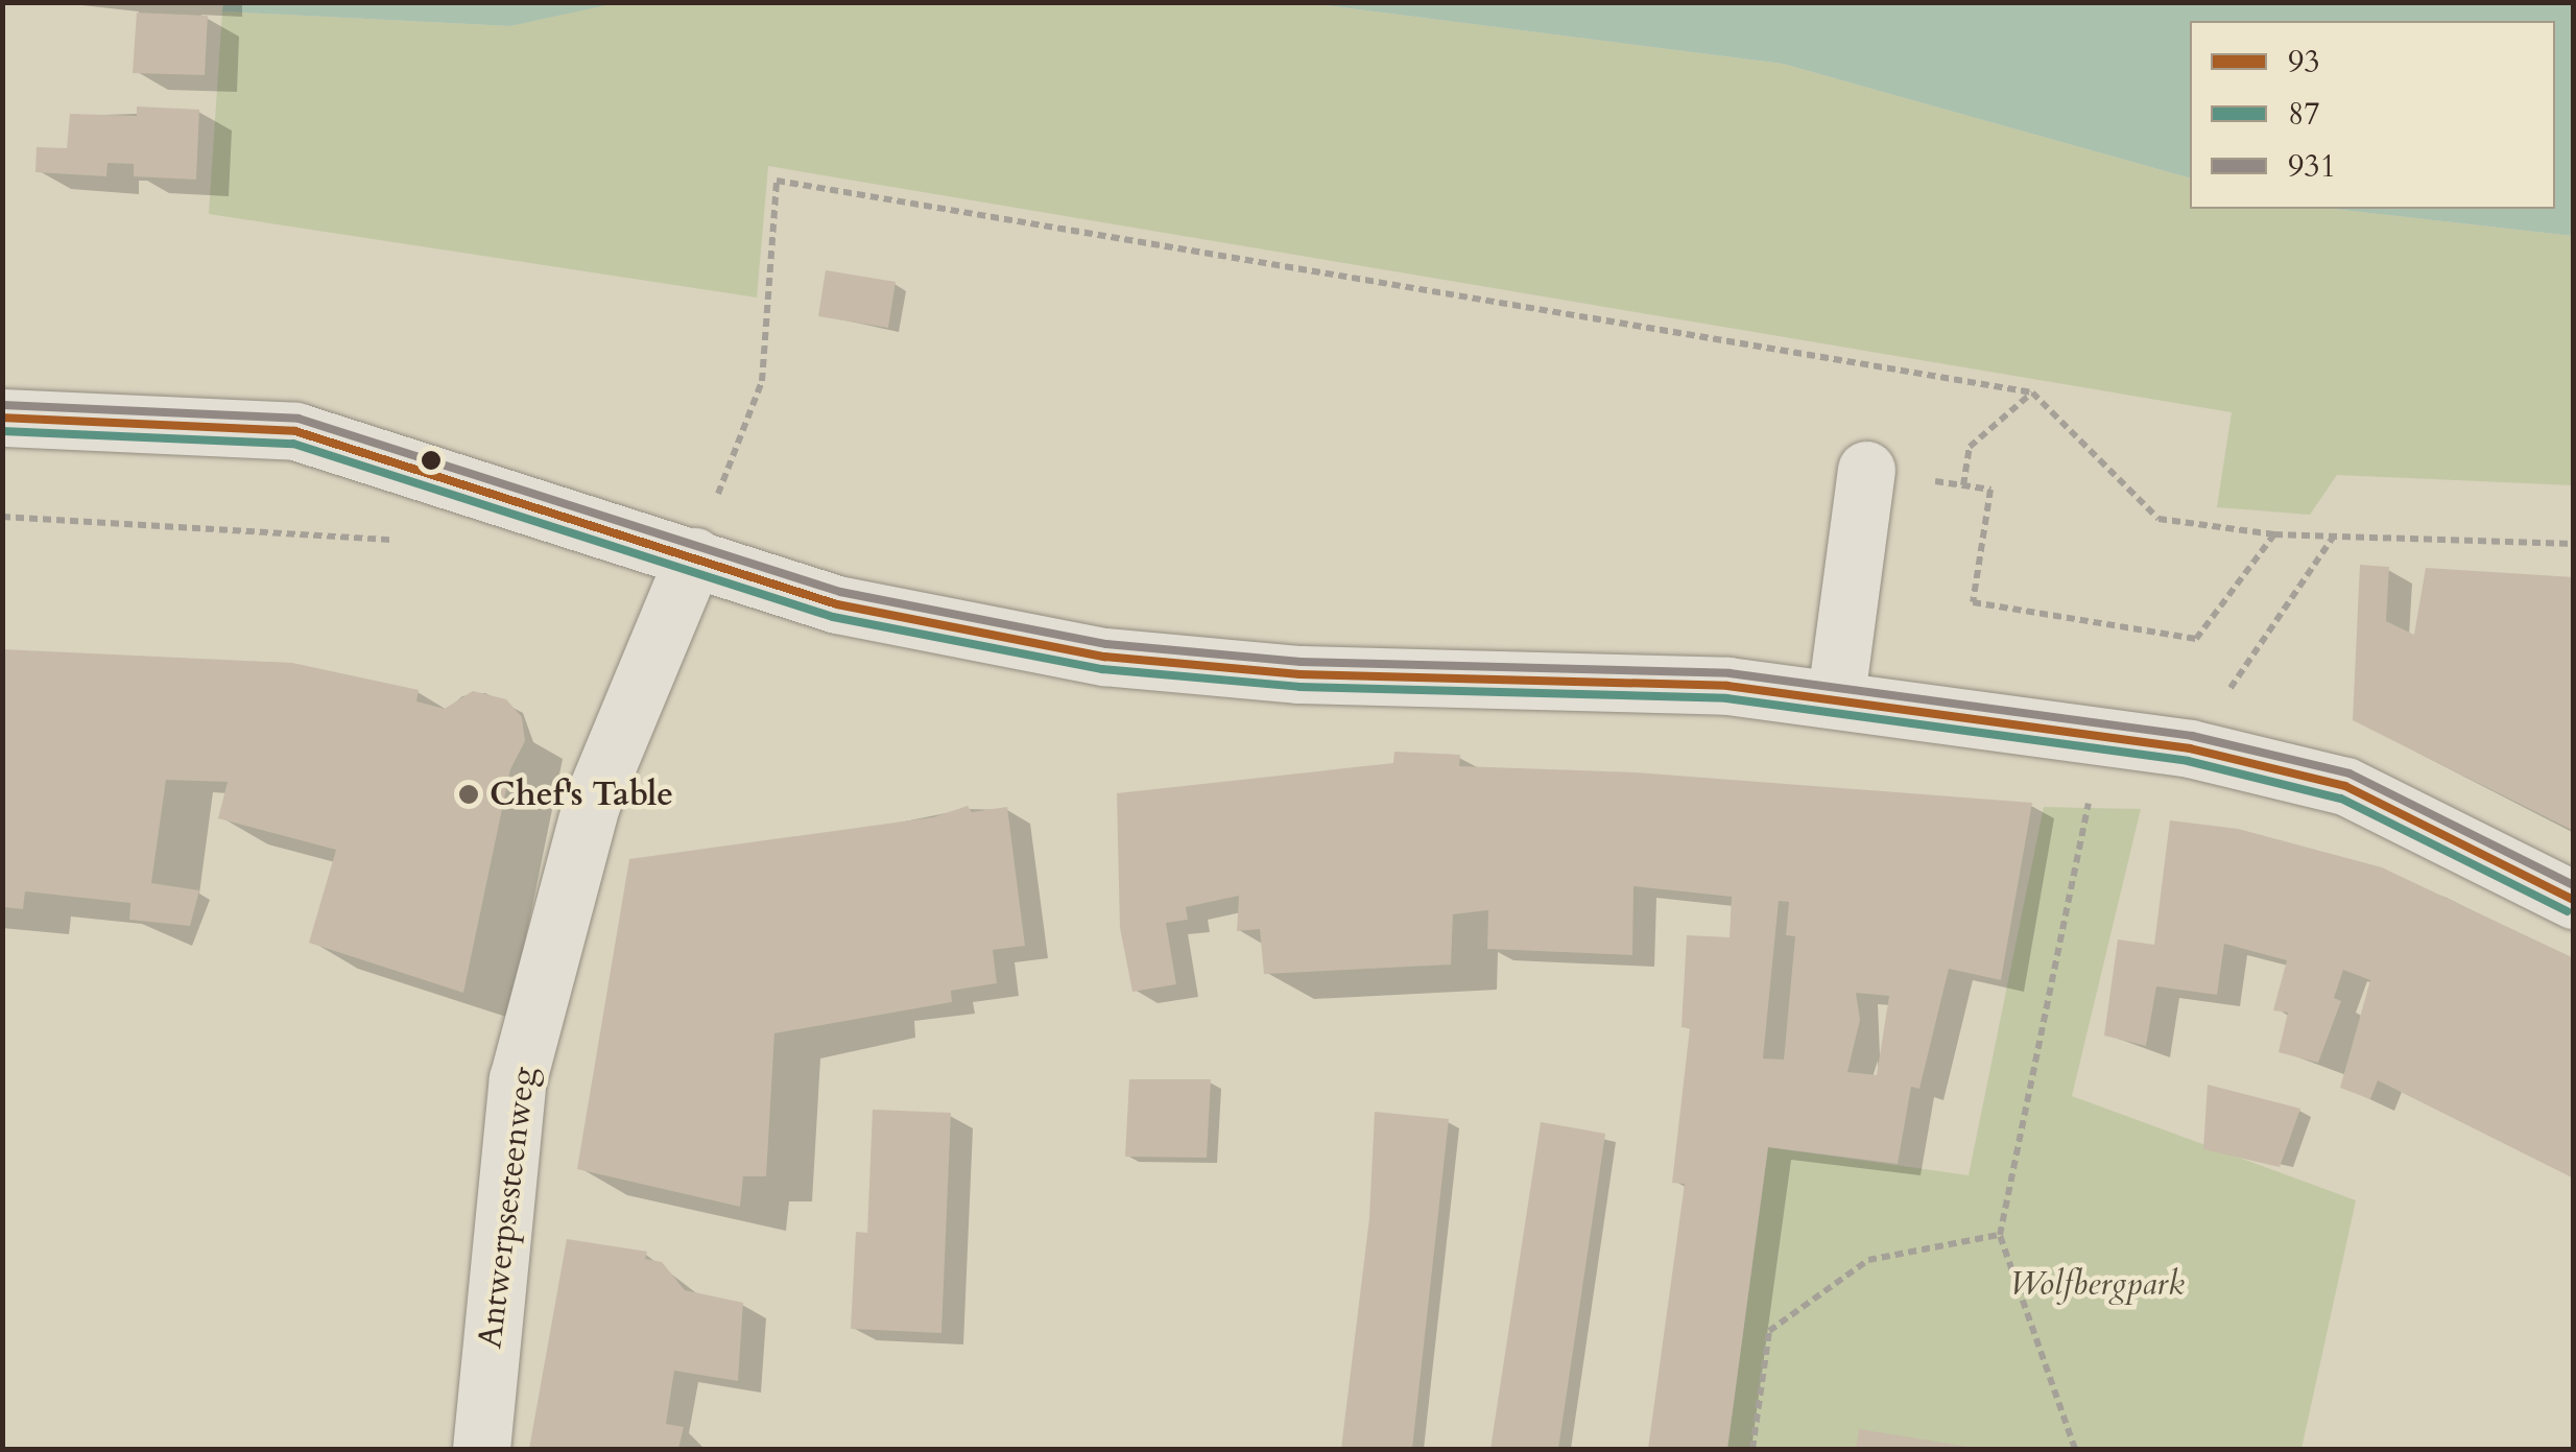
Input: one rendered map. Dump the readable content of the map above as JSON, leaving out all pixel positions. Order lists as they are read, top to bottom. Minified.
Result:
{"streets":{"street":["Antwerpsesteenweg"]},"parks":["Wolfbergpark"],"places":["Chef's Table"],"lines":["transit line 931","transit line 93","transit line 87"],"legend":["93","87","931"]}
